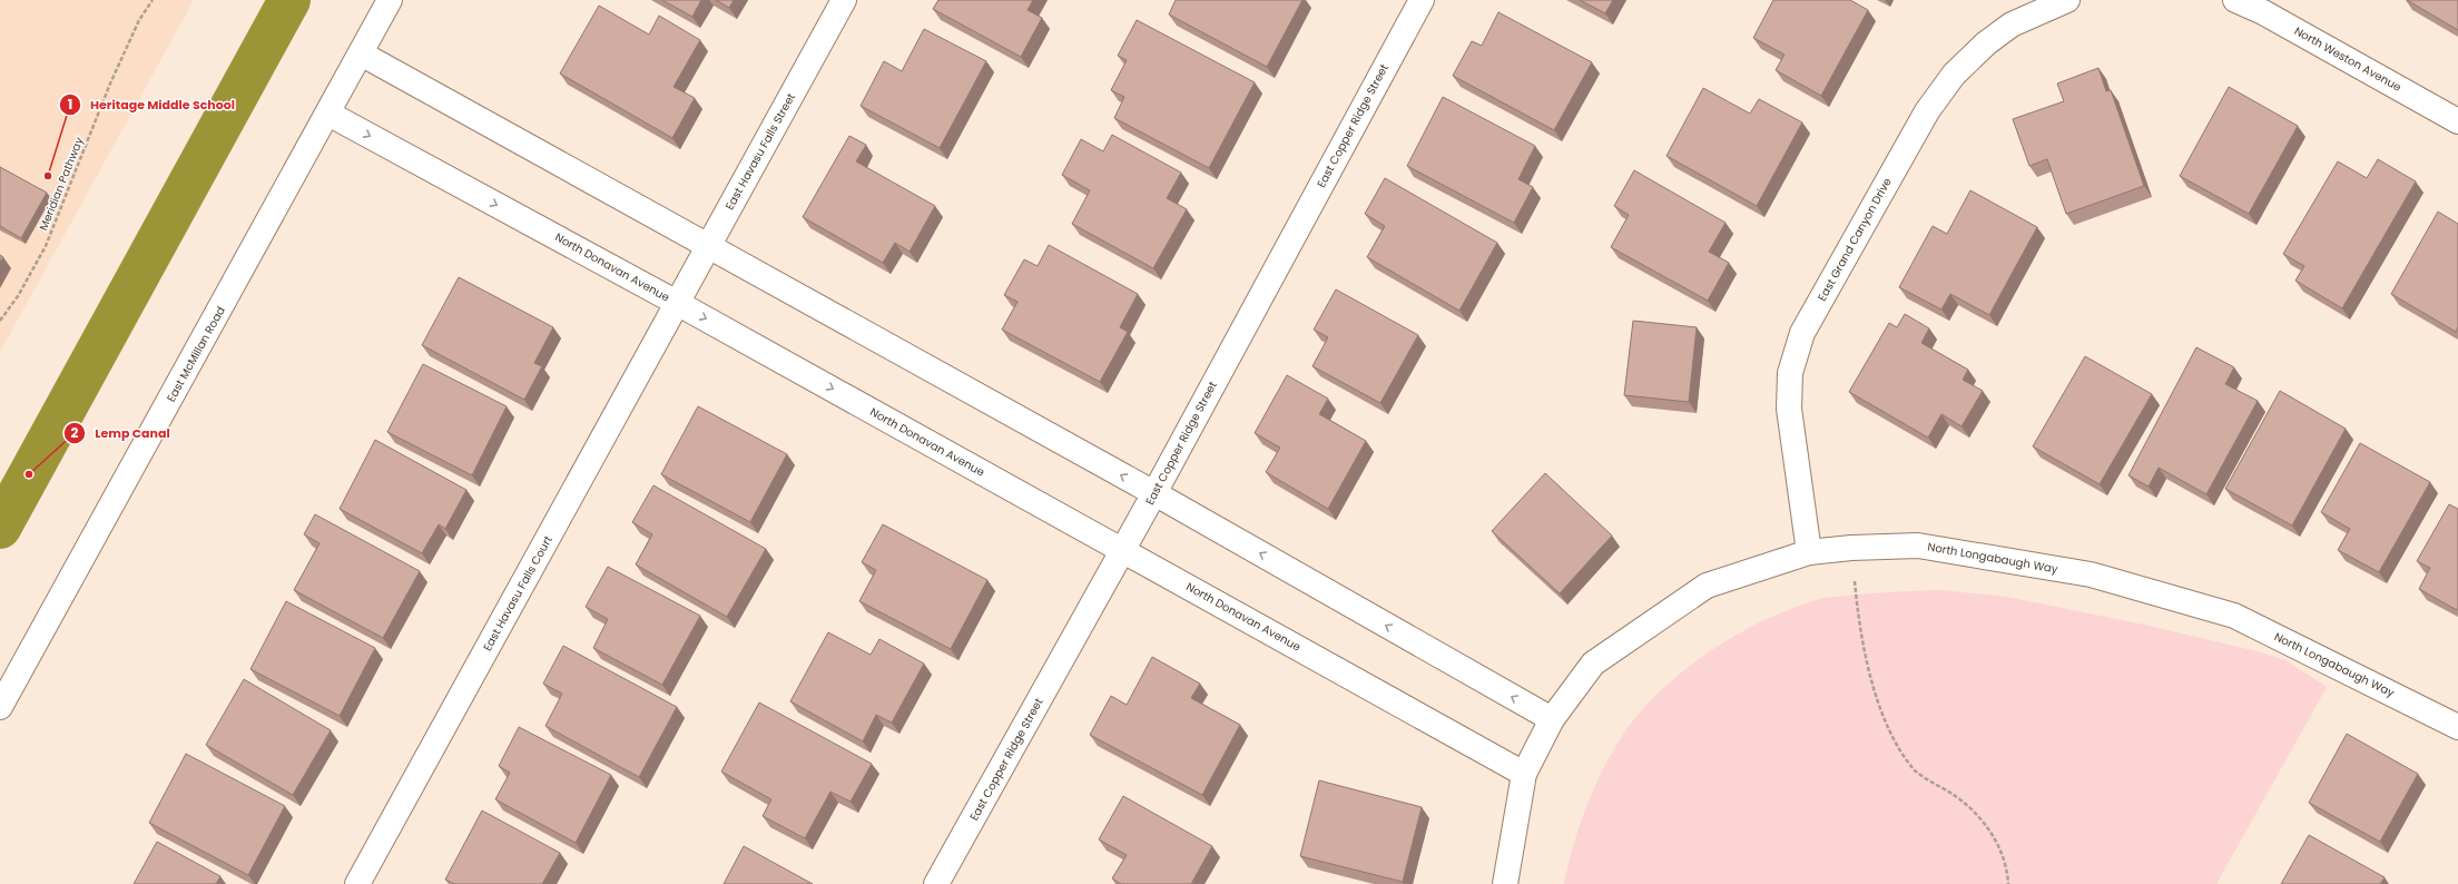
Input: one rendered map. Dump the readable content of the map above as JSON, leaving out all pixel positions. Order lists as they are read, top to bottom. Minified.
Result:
{"streets":{"street":["North Weston Avenue","East Copper Ridge Street","East Havasu Falls Street","East Grand Canyon Drive","North Donavan Avenue","East McMillan Road","North Longabaugh Way","East Havasu Falls Court"],"path":["Meridian Pathway"]},"crossings":[["East Copper Ridge Street","North Donavan Avenue"],["East Havasu Falls Street","North Donavan Avenue"],["East Havasu Falls Street","East Havasu Falls Court"],["East Grand Canyon Drive","North Longabaugh Way"],["North Donavan Avenue","East McMillan Road"],["North Donavan Avenue","North Longabaugh Way"],["North Donavan Avenue","East Havasu Falls Court"]],"places":["Heritage Middle School","Lemp Canal"]}
